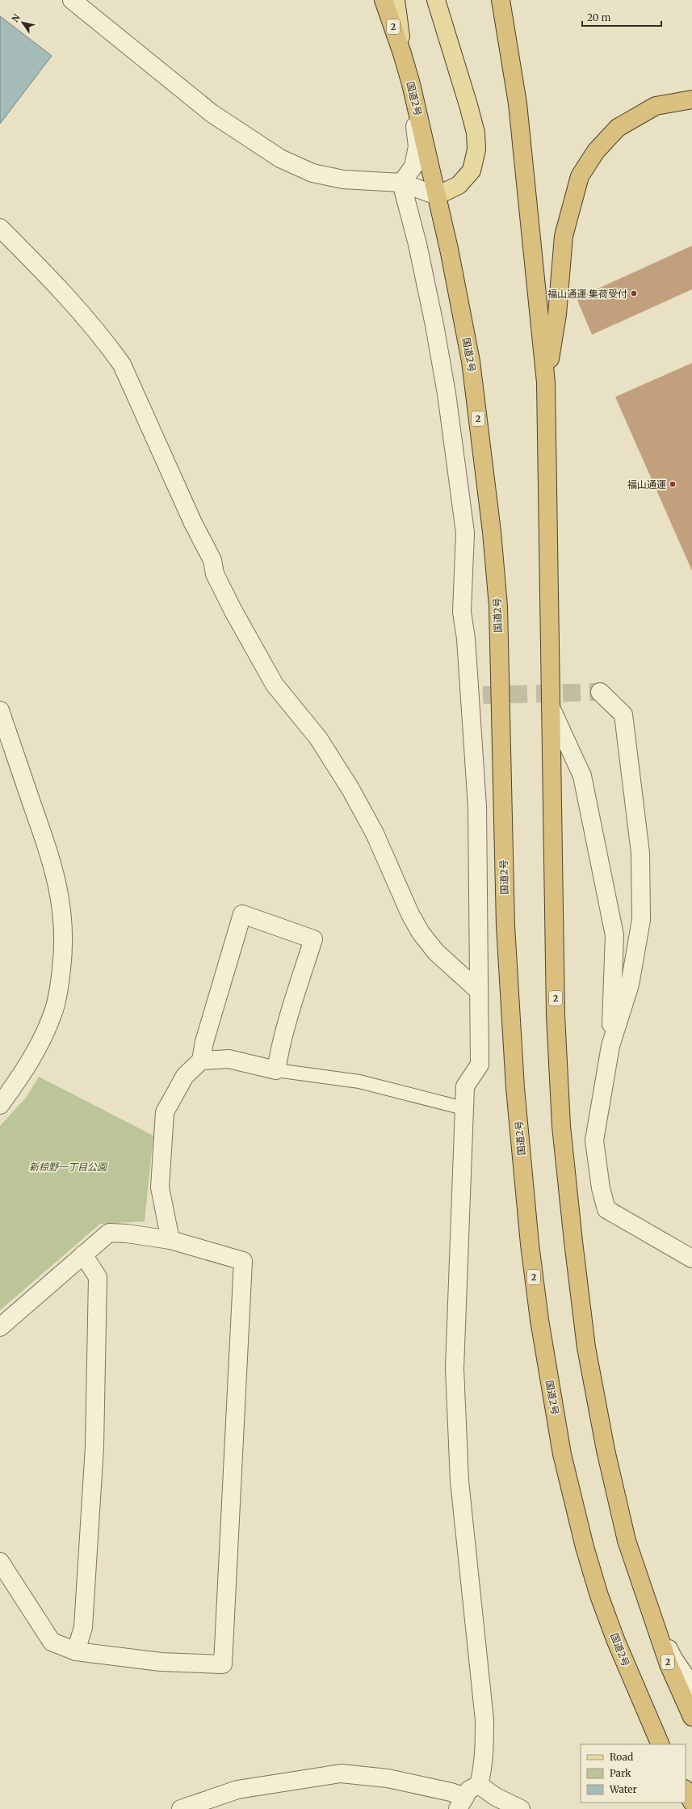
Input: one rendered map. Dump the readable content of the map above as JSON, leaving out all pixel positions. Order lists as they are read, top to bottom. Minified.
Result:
{"streets":{"highway":["2","国道2号"]},"parks":["新椋野一丁目公園"],"places":["福山通運 集荷受付","福山通運"],"legend":["Road","Park","Water"],"scale_bar":"20 m","north":"top left"}
